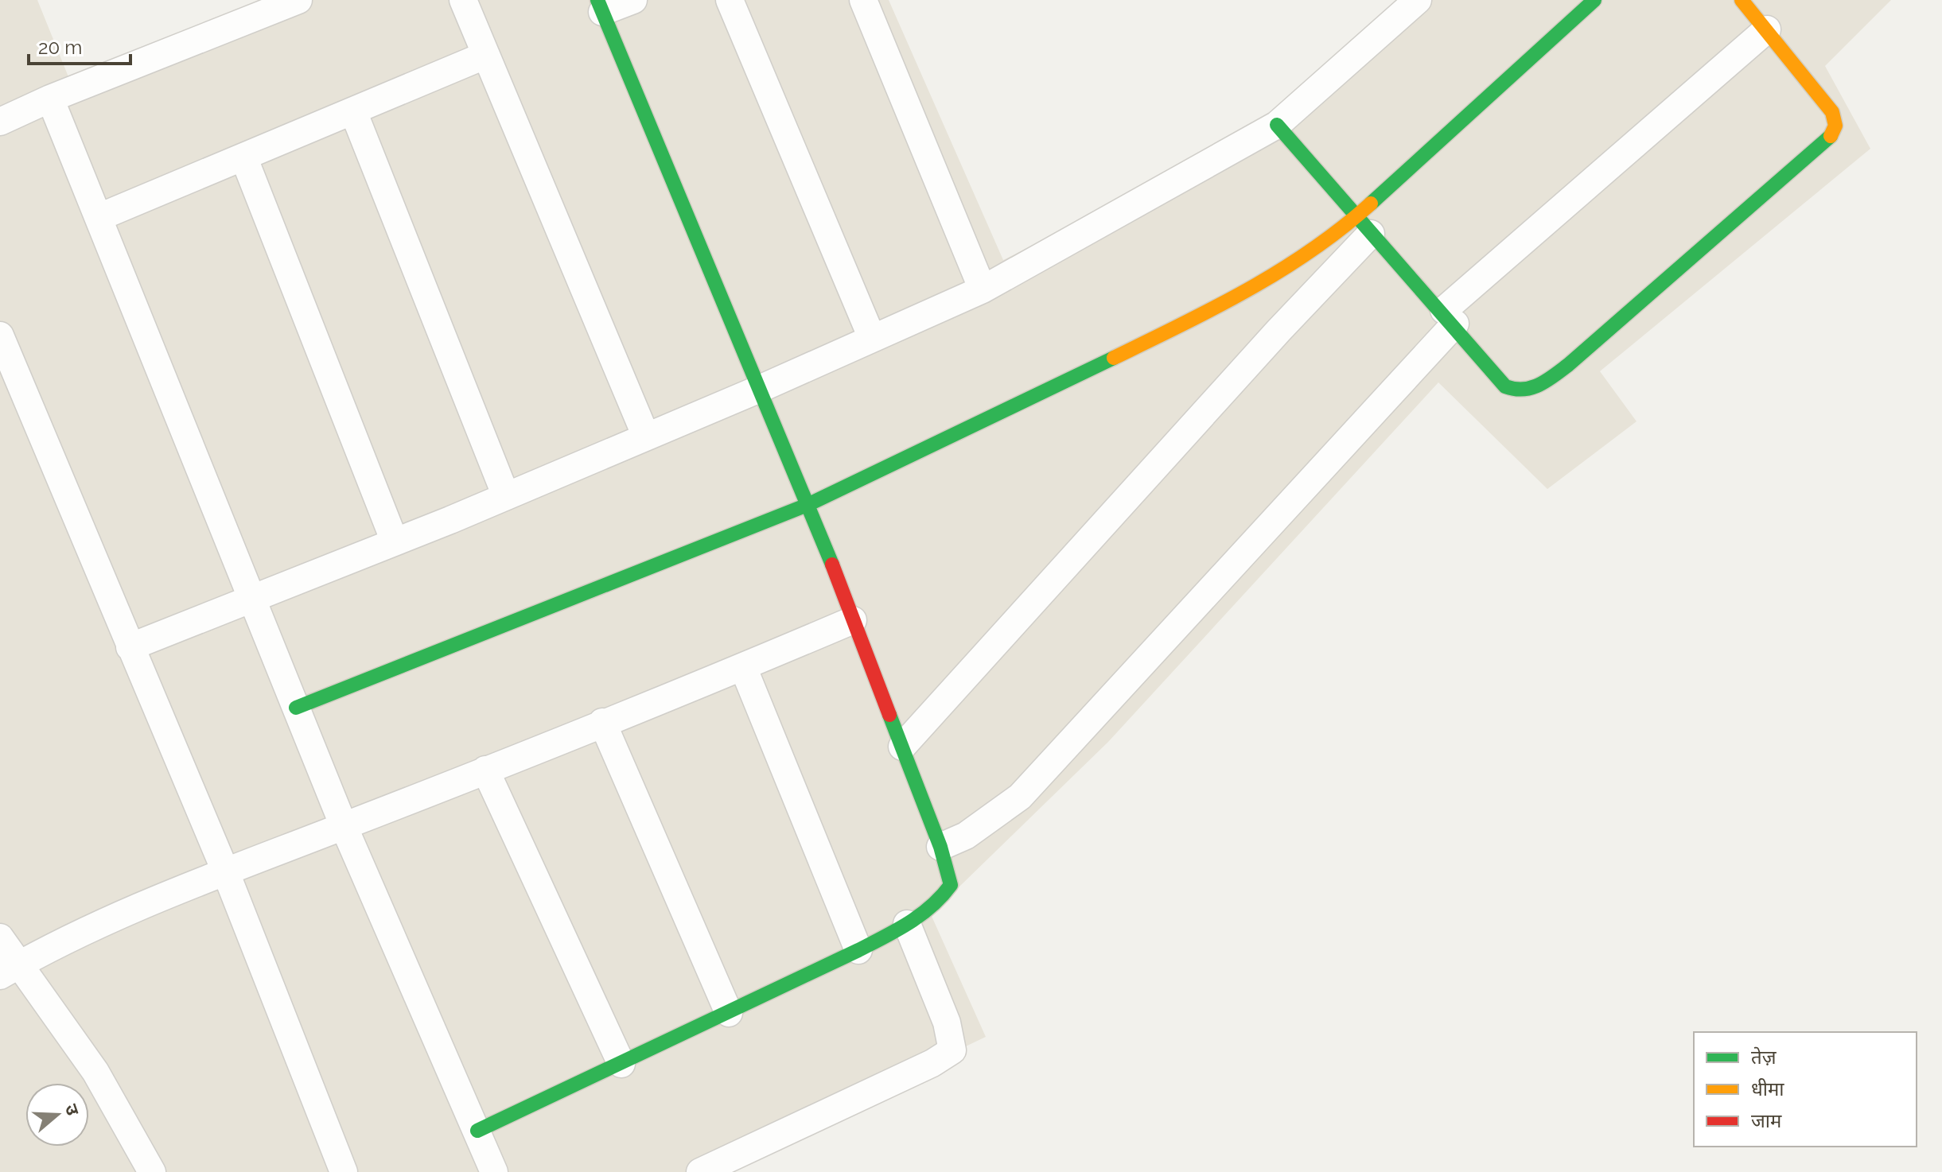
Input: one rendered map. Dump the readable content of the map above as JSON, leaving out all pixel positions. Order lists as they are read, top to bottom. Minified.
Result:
{"legend":["तेज़","धीमा","जाम"],"scale_bar":"20 m","north":"right"}
